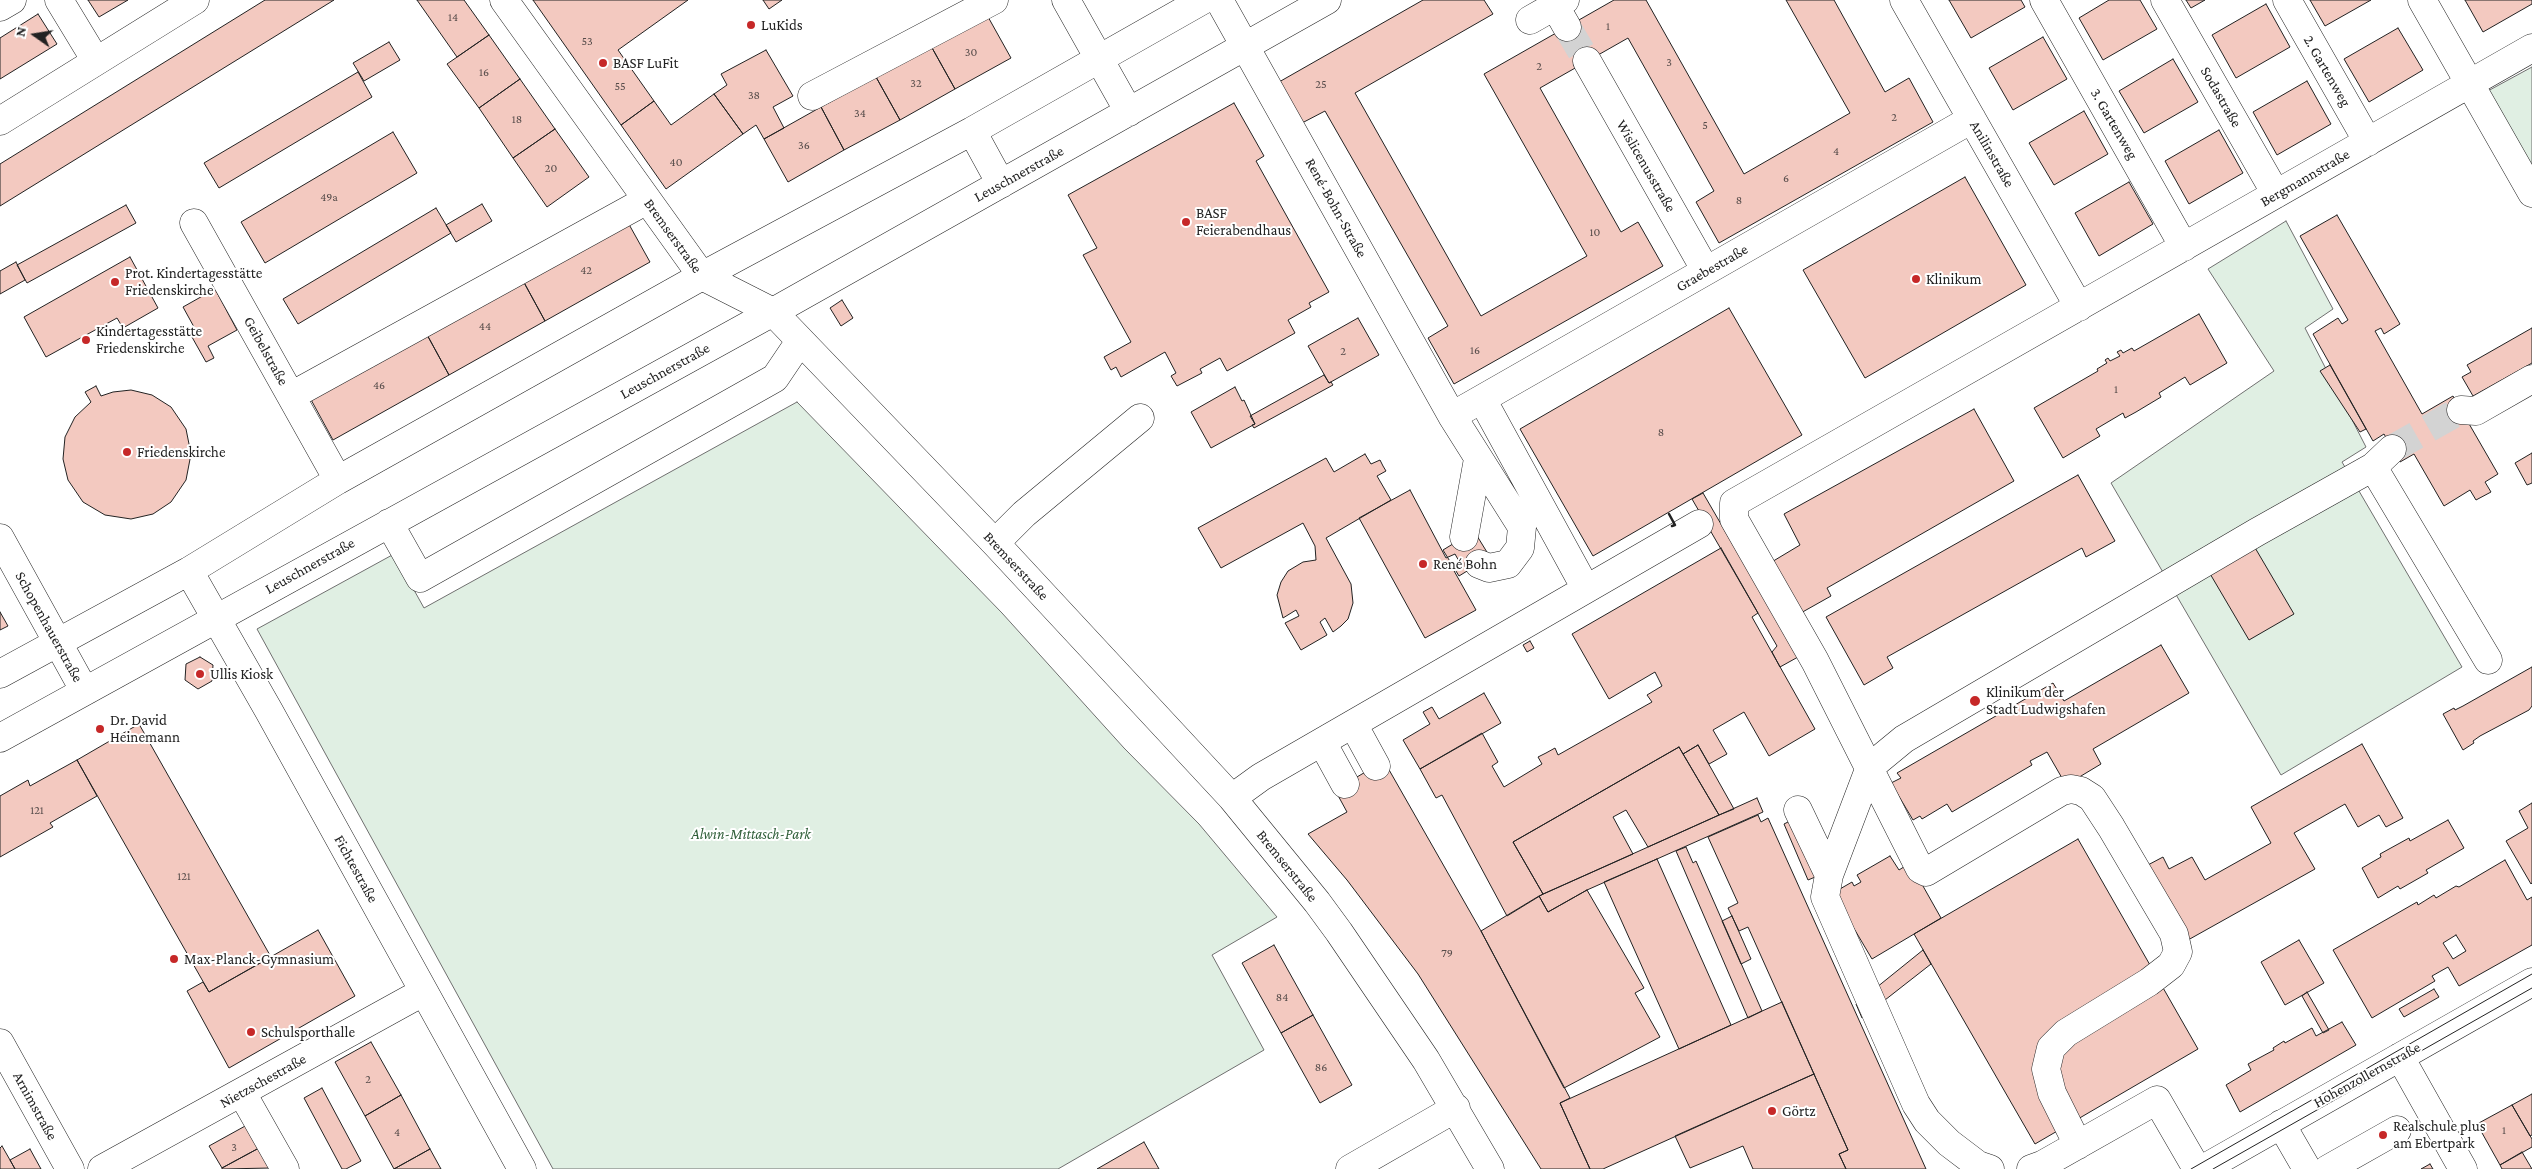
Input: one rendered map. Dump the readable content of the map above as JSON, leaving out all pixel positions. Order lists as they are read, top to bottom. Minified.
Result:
{"streets":{"street":["2. Gartenweg","Sodastraße","3. Gartenweg","Anilinstraße","Wislicenusstraße","Leuschnerstraße","Bergmannstraße","René-Bohn-Straße","Bremserstraße","Graebestraße","Geibelstraße","Schopenhauerstraße","Fichtestraße","Hohenzollernstraße","Nietzschestraße","Arnimstraße"]},"crossings":[["2. Gartenweg","Bergmannstraße"],["Sodastraße","Bergmannstraße"],["3. Gartenweg","Bergmannstraße"],["Anilinstraße","Bergmannstraße"],["Anilinstraße","Graebestraße"],["Wislicenusstraße","Graebestraße"],["Leuschnerstraße","René-Bohn-Straße"],["Leuschnerstraße","Bremserstraße"],["Leuschnerstraße","Schopenhauerstraße"],["Leuschnerstraße","Fichtestraße"],["René-Bohn-Straße","Graebestraße"],["Fichtestraße","Nietzschestraße"]],"parks":["Alwin-Mittasch-Park"],"places":["LuKids","BASF LuFit","BASF Feierabendhaus","Klinikum","Prot. Kindertagesstätte Friedenskirche","Kindertagesstätte Friedenskirche","Friedenskirche","René Bohn","Ullis Kiosk","Klinikum der Stadt Ludwigshafen","Dr. David Heinemann","Max-Planck-Gymnasium","Schulsporthalle","Görtz","Realschule plus am Ebertpark"],"house_numbers":["14","1","53","30","3","2","16","32","25","55","38","34","2","18","5","36","4","40","20","6","49a","8","10","42","44","16","2","46","1","8","121","121","79","84","86","2","1","4","3"],"north":"left"}
